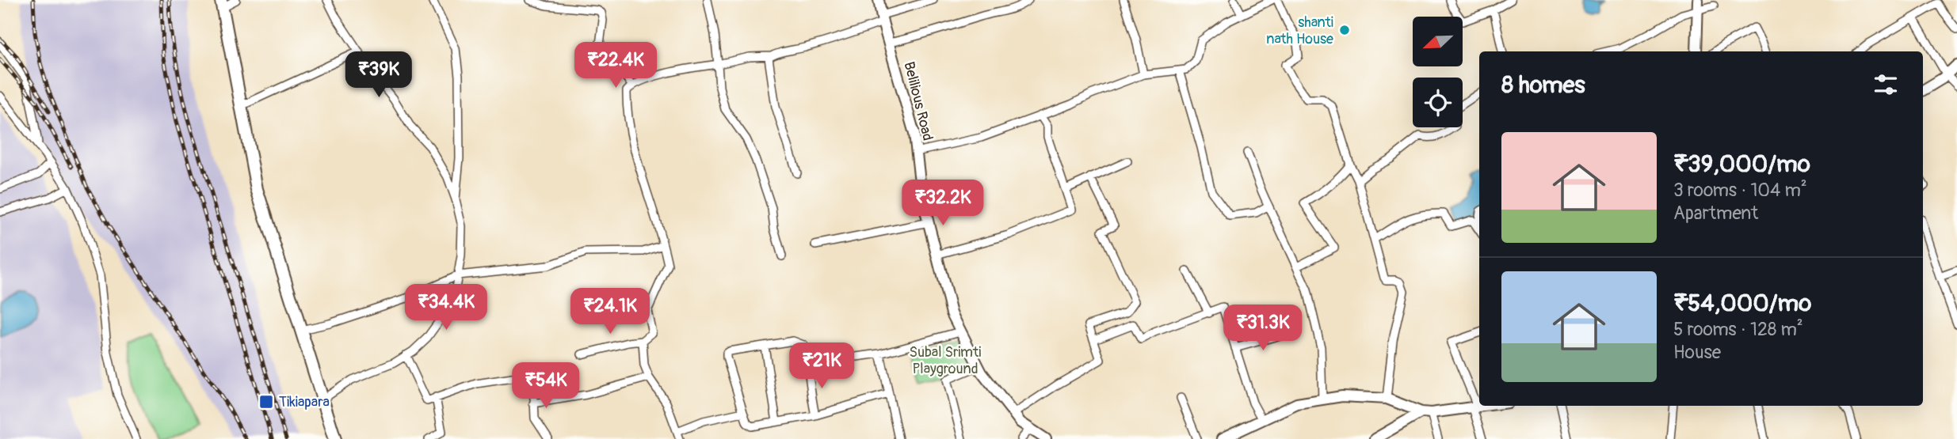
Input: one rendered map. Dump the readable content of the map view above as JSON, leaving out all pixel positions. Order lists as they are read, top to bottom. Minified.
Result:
{"streets":{"main road":["Belilious Road"]},"parks":["Subal Srimti Playground"],"places":{"other":["shanti nath House"],"transit":["Tikiapara"]},"north":"bottom left","page":{"price":["₹22.4K","₹39K","₹32.2K","₹34.4K","₹24.1K","₹31.3K","₹21K","₹54K"],"heading":"8 homes","list":[{"name":"₹39,000/mo","note":"3 rooms · 104 m² · Apartment"},{"name":"₹54,000/mo","note":"5 rooms · 128 m² · House"}]}}
